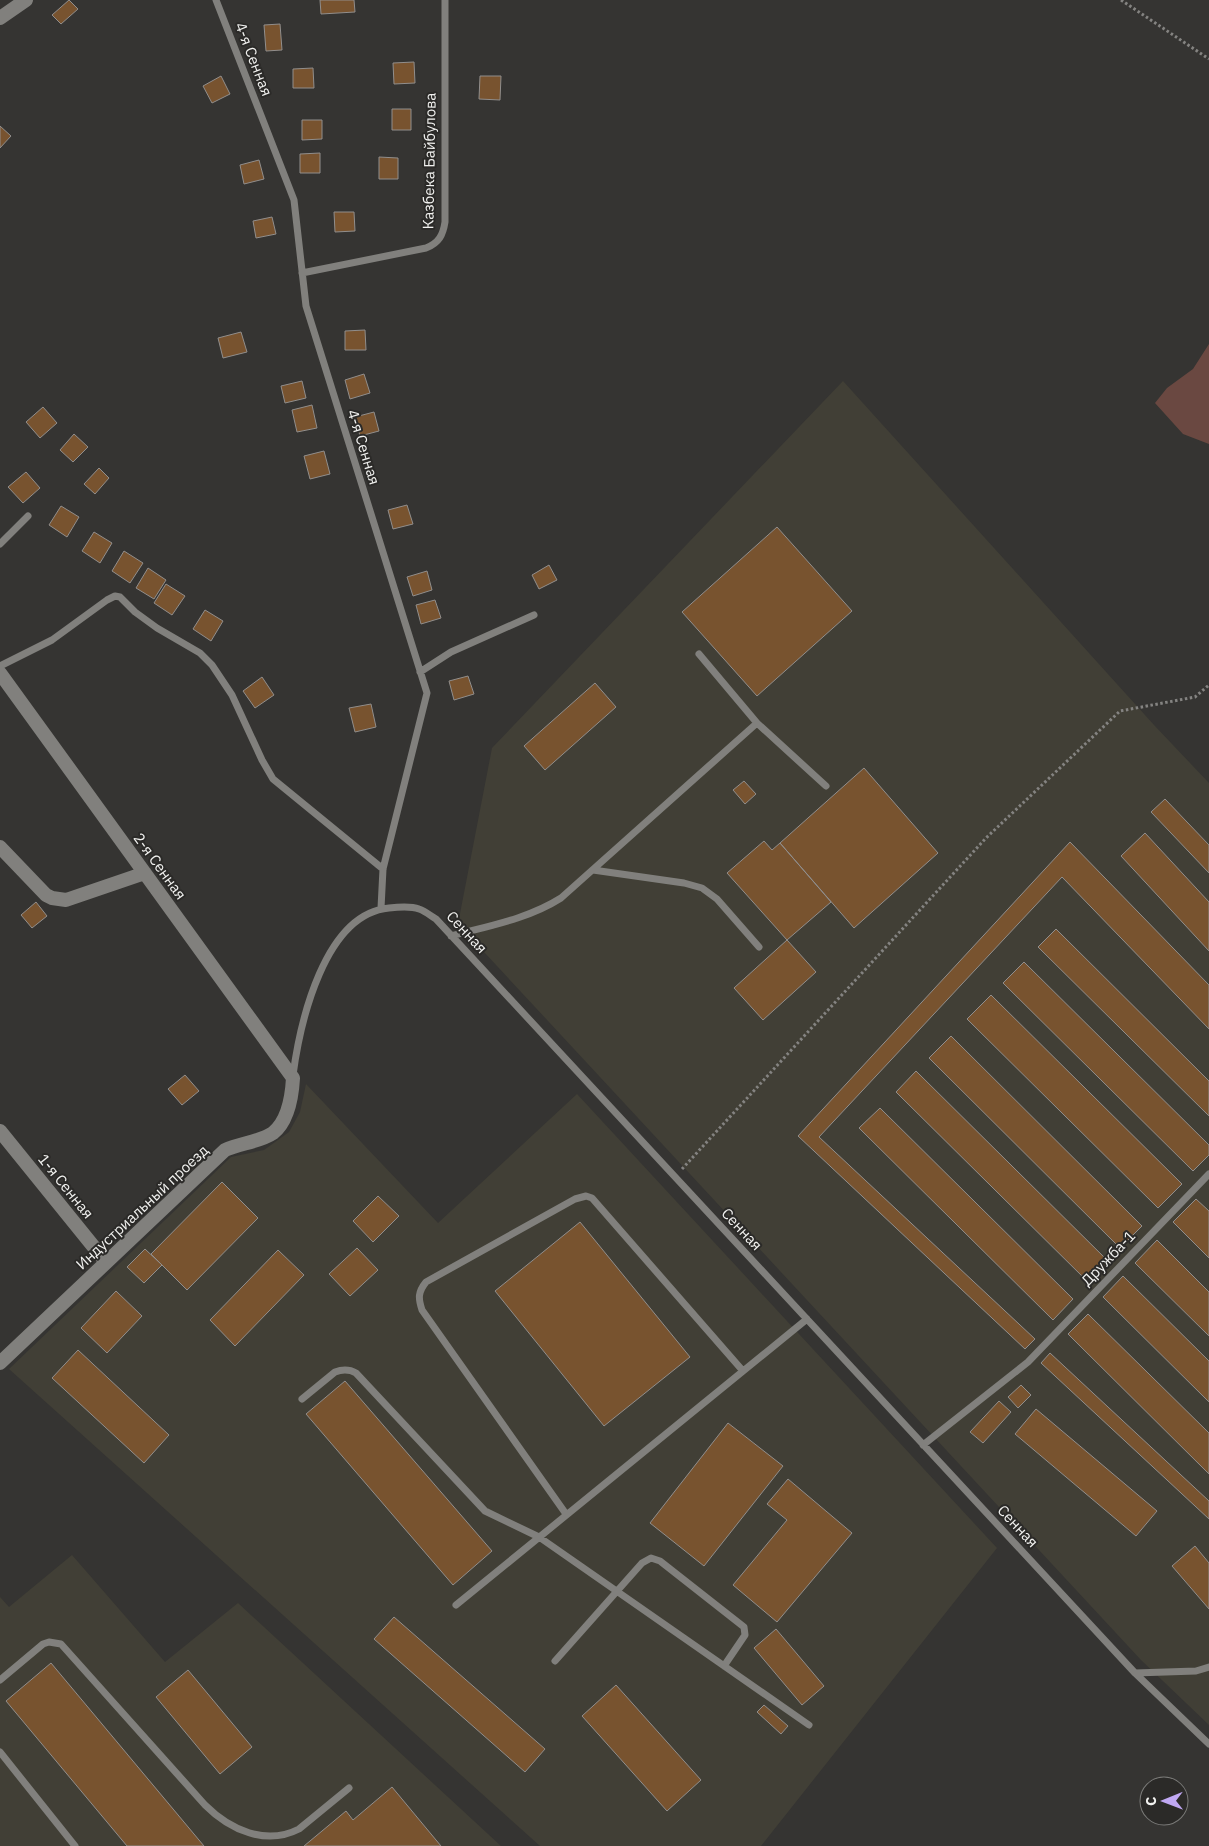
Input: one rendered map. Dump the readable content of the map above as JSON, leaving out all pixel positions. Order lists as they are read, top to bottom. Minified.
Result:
{"streets":{"street":["2-я Сенная","1-я Сенная","Индустриальный проезд"],"lane":["4-я Сенная","Казбека Байбулова","Сенная","Дружба-1"]},"crossings":[["4-я Сенная","Казбека Байбулова"],["4-я Сенная","Сенная"],["2-я Сенная","Сенная"],["2-я Сенная","Индустриальный проезд"],["Сенная","Индустриальный проезд"],["Сенная","Дружба-1"],["1-я Сенная","Индустриальный проезд"]],"north":"left"}
